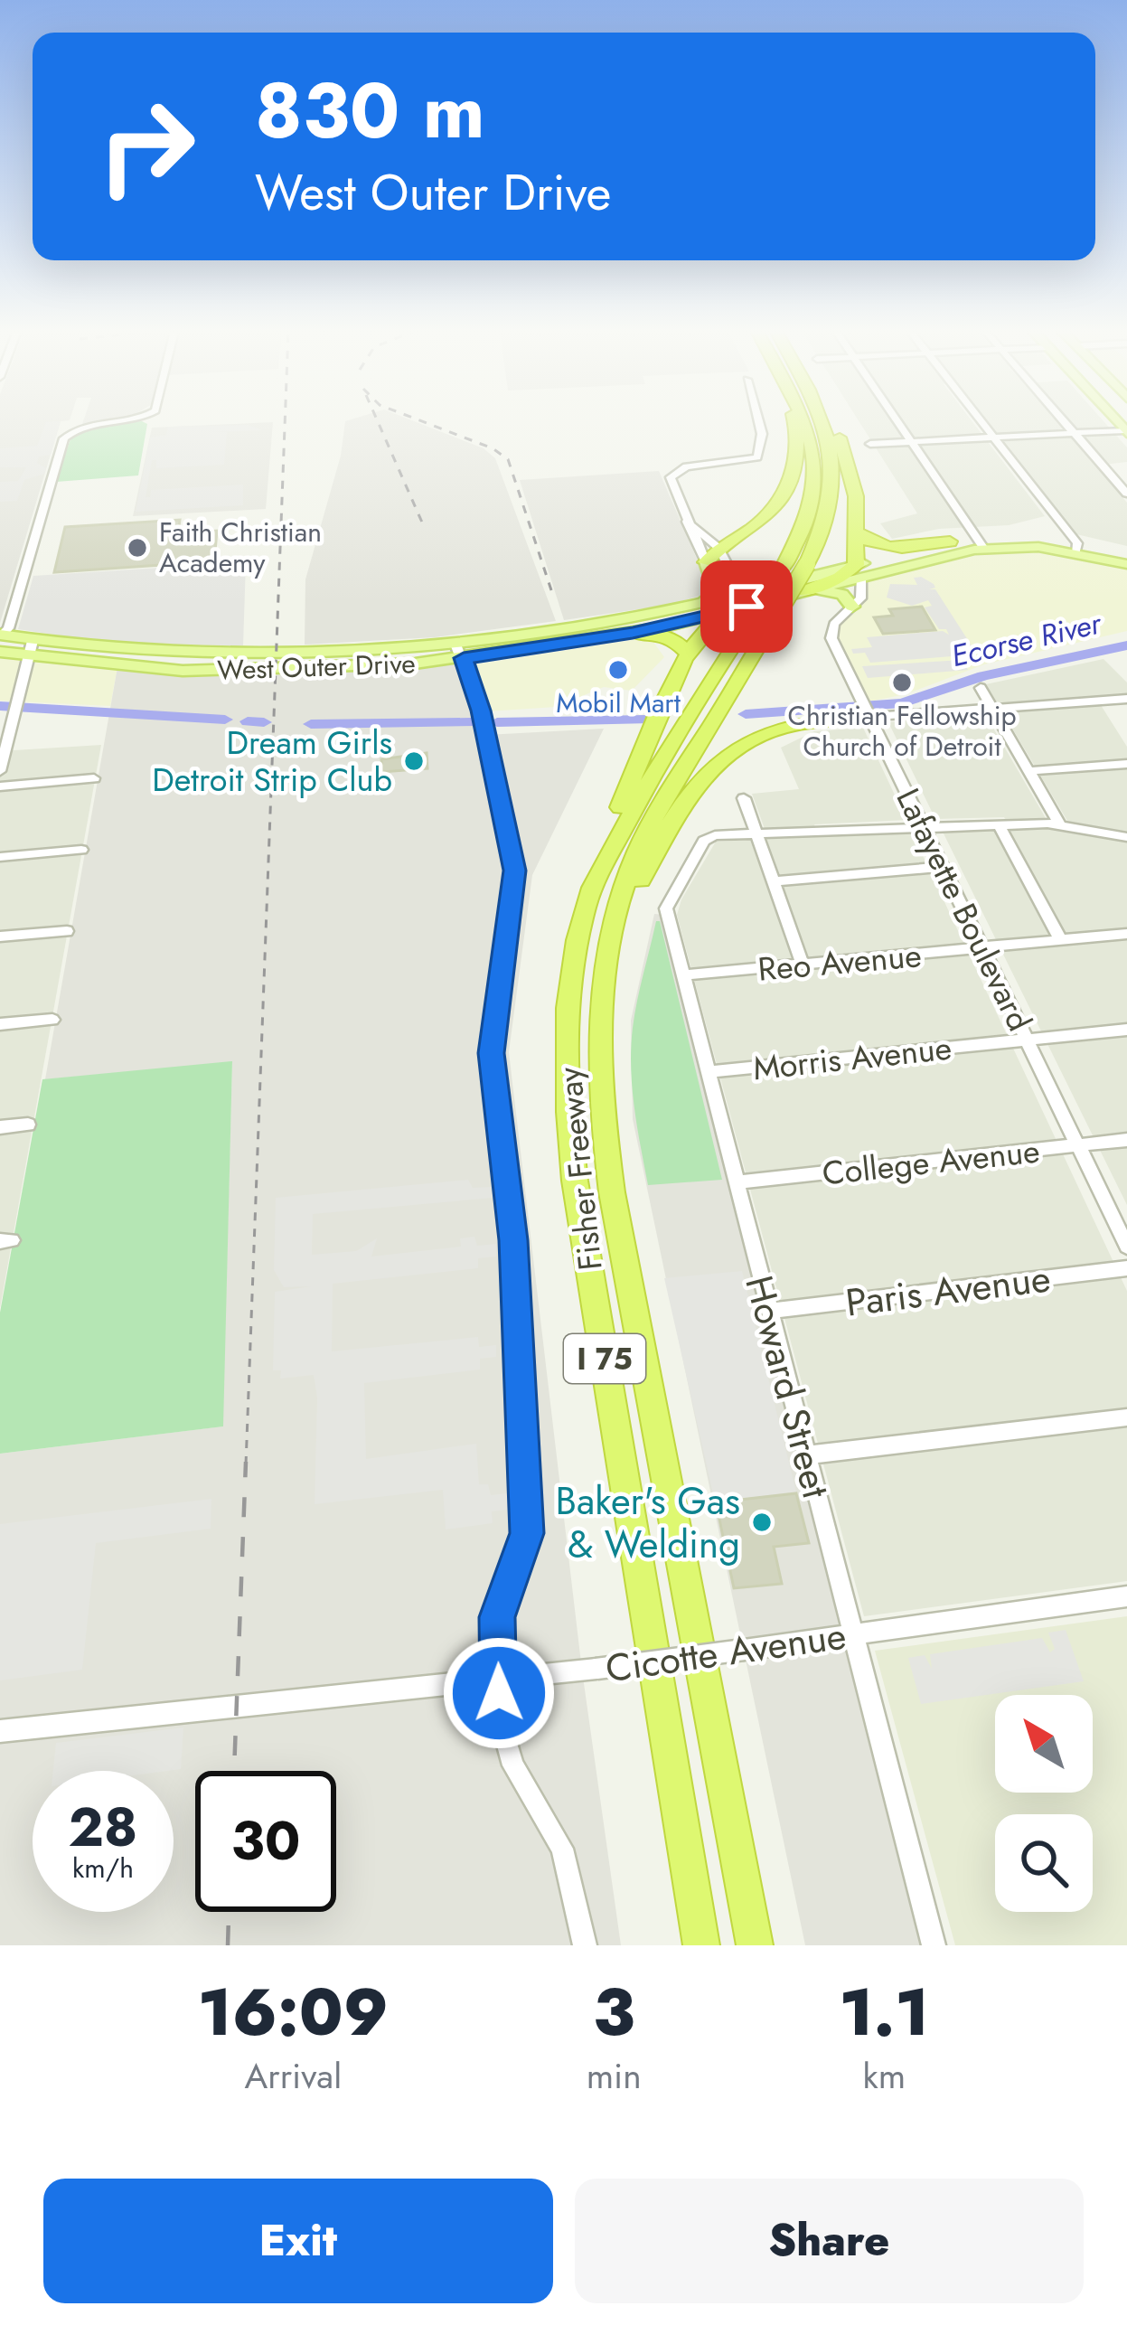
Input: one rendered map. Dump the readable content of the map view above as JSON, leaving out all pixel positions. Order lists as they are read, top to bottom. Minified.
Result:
{"streets":{"highway":["Fisher Freeway","I 75"],"main road":["West Outer Drive"],"street":["Lafayette Boulevard","Reo Avenue","Morris Avenue","College Avenue","Paris Avenue","Howard Street","Cicotte Avenue"]},"crossings":[["West Outer Drive","Lafayette Boulevard"],["Lafayette Boulevard","Reo Avenue"],["Lafayette Boulevard","Morris Avenue"],["Lafayette Boulevard","College Avenue"],["Reo Avenue","Howard Street"],["Morris Avenue","Howard Street"],["College Avenue","Howard Street"],["Paris Avenue","Howard Street"],["Howard Street","Cicotte Avenue"]],"water":["Ecorse River"],"places":["Faith Christian Academy","Mobil Mart","Christian Fellowship Church of Detroit","Dream Girls Detroit Strip Club","Baker's Gas & Welding"],"north":"top left","page":{"turn":["830 m","West Outer Drive"],"speed":"28 km/h","limit":"30","eta":["16:09","Arrival","3","min","1.1","km"],"buttons":["Exit","Share"]}}
